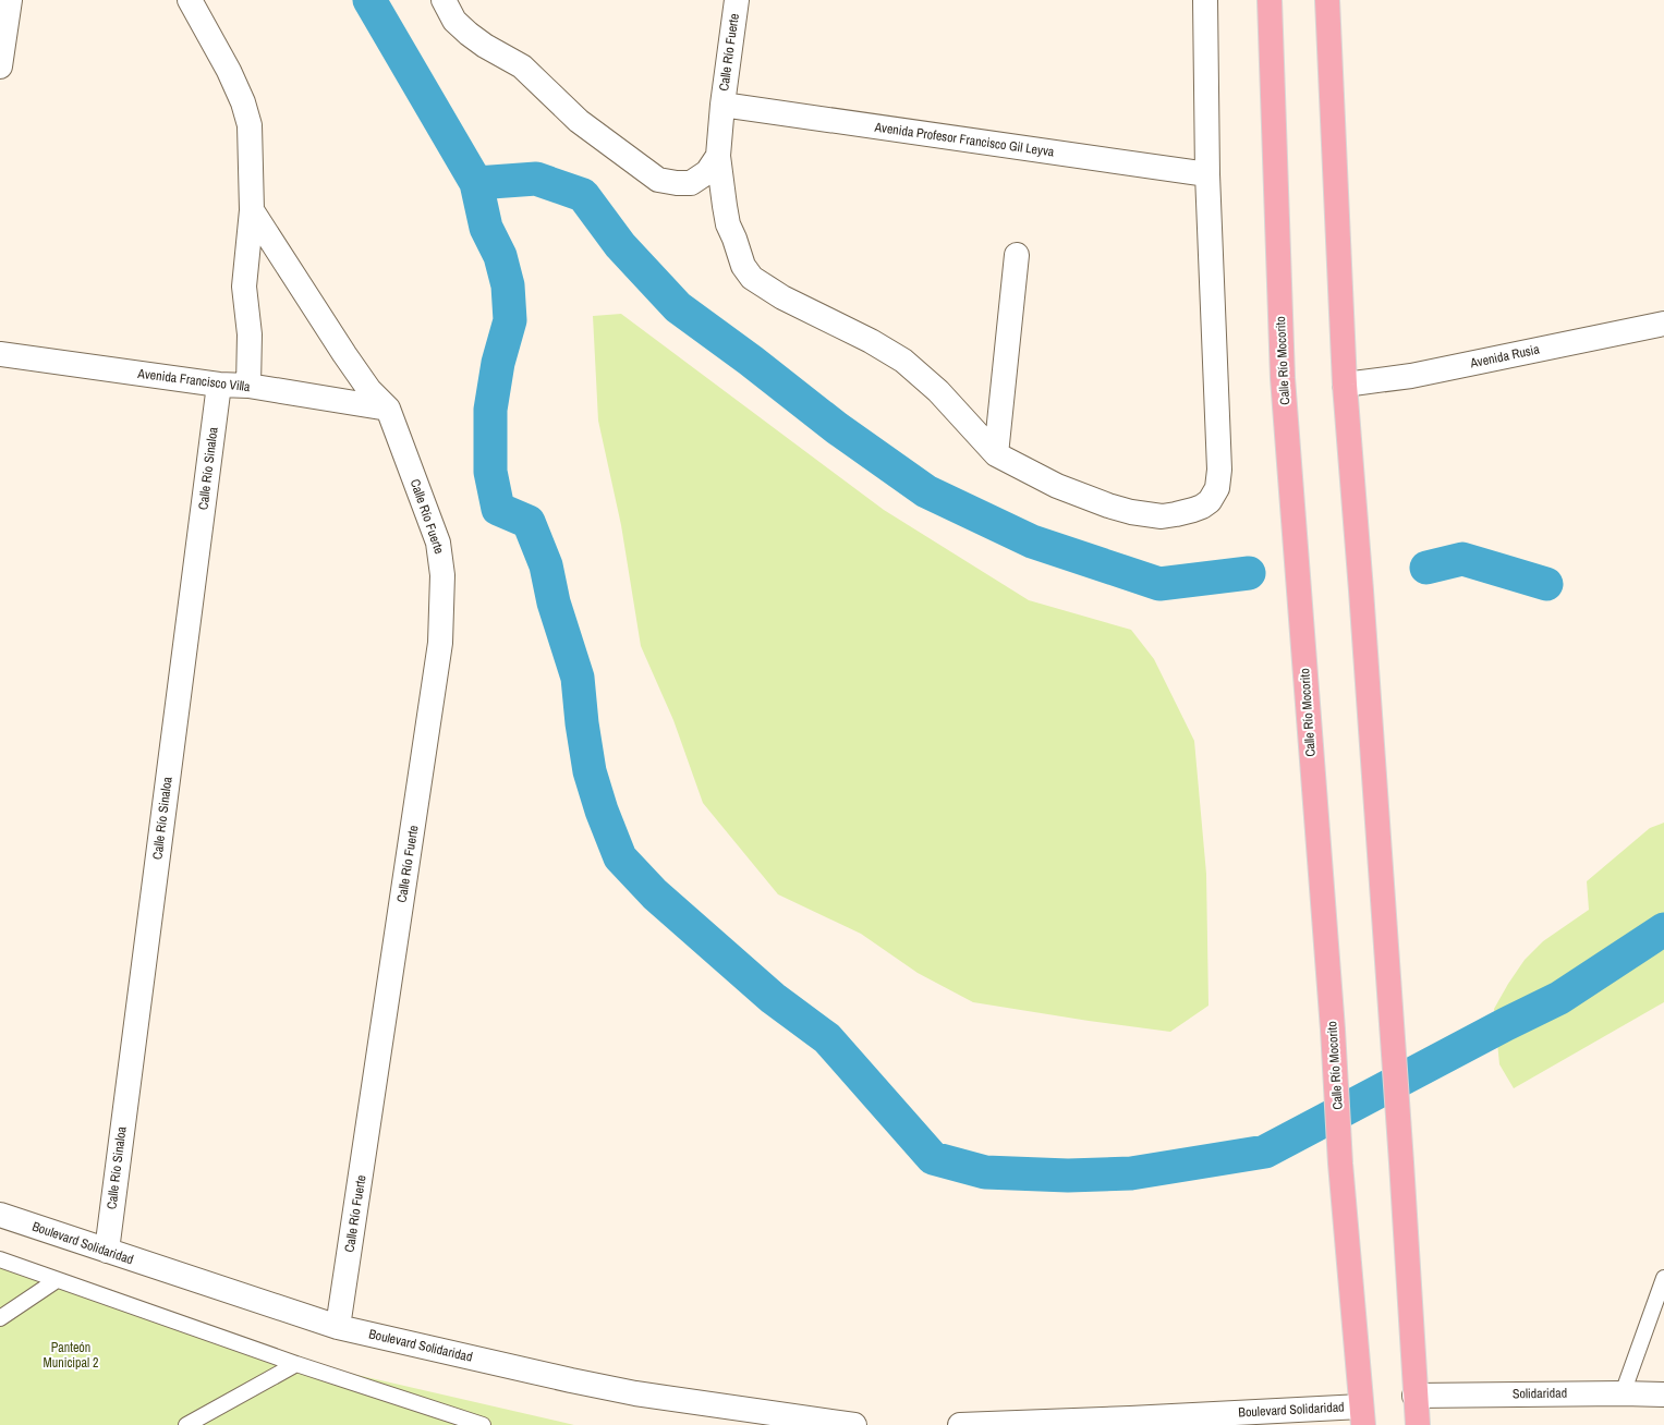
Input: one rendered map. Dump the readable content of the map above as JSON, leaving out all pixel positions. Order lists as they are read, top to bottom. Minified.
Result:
{"streets":{"main road":["Calle Río Mocorito"],"street":["Calle Río Fuerte","Avenida Profesor Francisco Gil Leyva","Avenida Rusia","Avenida Francisco Villa","Calle Río Sinaloa","Boulevard Solidaridad","Solidaridad"]},"crossings":[["Calle Río Fuerte","Avenida Profesor Francisco Gil Leyva"],["Calle Río Fuerte","Avenida Francisco Villa"],["Calle Río Fuerte","Boulevard Solidaridad"],["Calle Río Mocorito","Boulevard Solidaridad"],["Avenida Francisco Villa","Calle Río Sinaloa"],["Calle Río Sinaloa","Boulevard Solidaridad"]],"parks":["Panteón Municipal 2"]}
